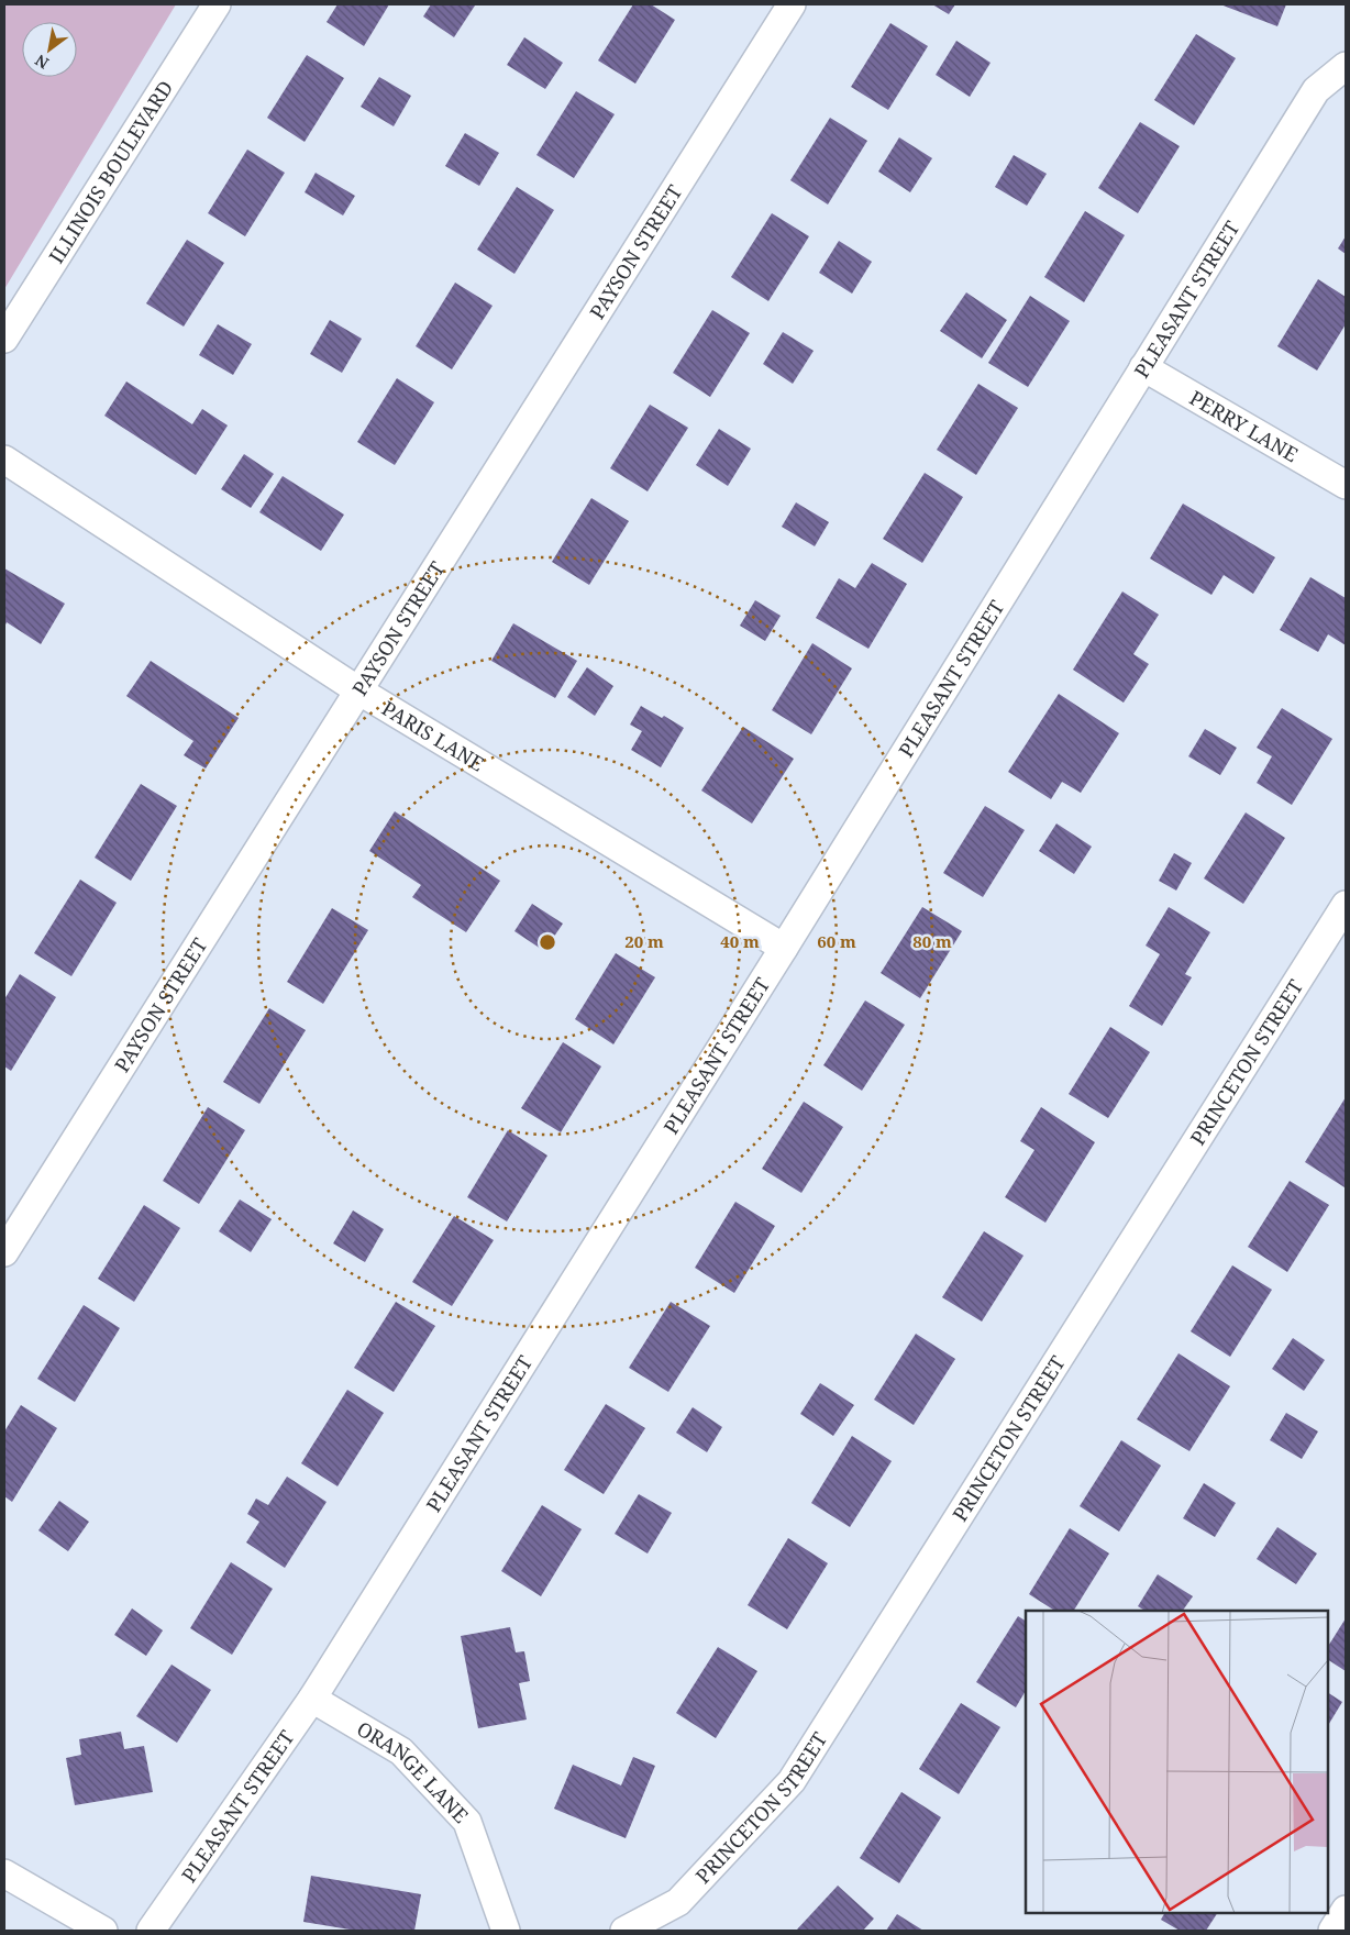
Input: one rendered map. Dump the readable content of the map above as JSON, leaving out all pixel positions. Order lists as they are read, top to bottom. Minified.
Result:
{"streets":{"street":["ILLINOIS BOULEVARD","PAYSON STREET","PLEASANT STREET","PERRY LANE","PARIS LANE","PRINCETON STREET","ORANGE LANE"]},"crossings":[["PAYSON STREET","PARIS LANE"],["PLEASANT STREET","PERRY LANE"],["PLEASANT STREET","PARIS LANE"],["PLEASANT STREET","ORANGE LANE"]],"north":"bottom left","rings":["20 m","40 m","60 m","80 m"]}
